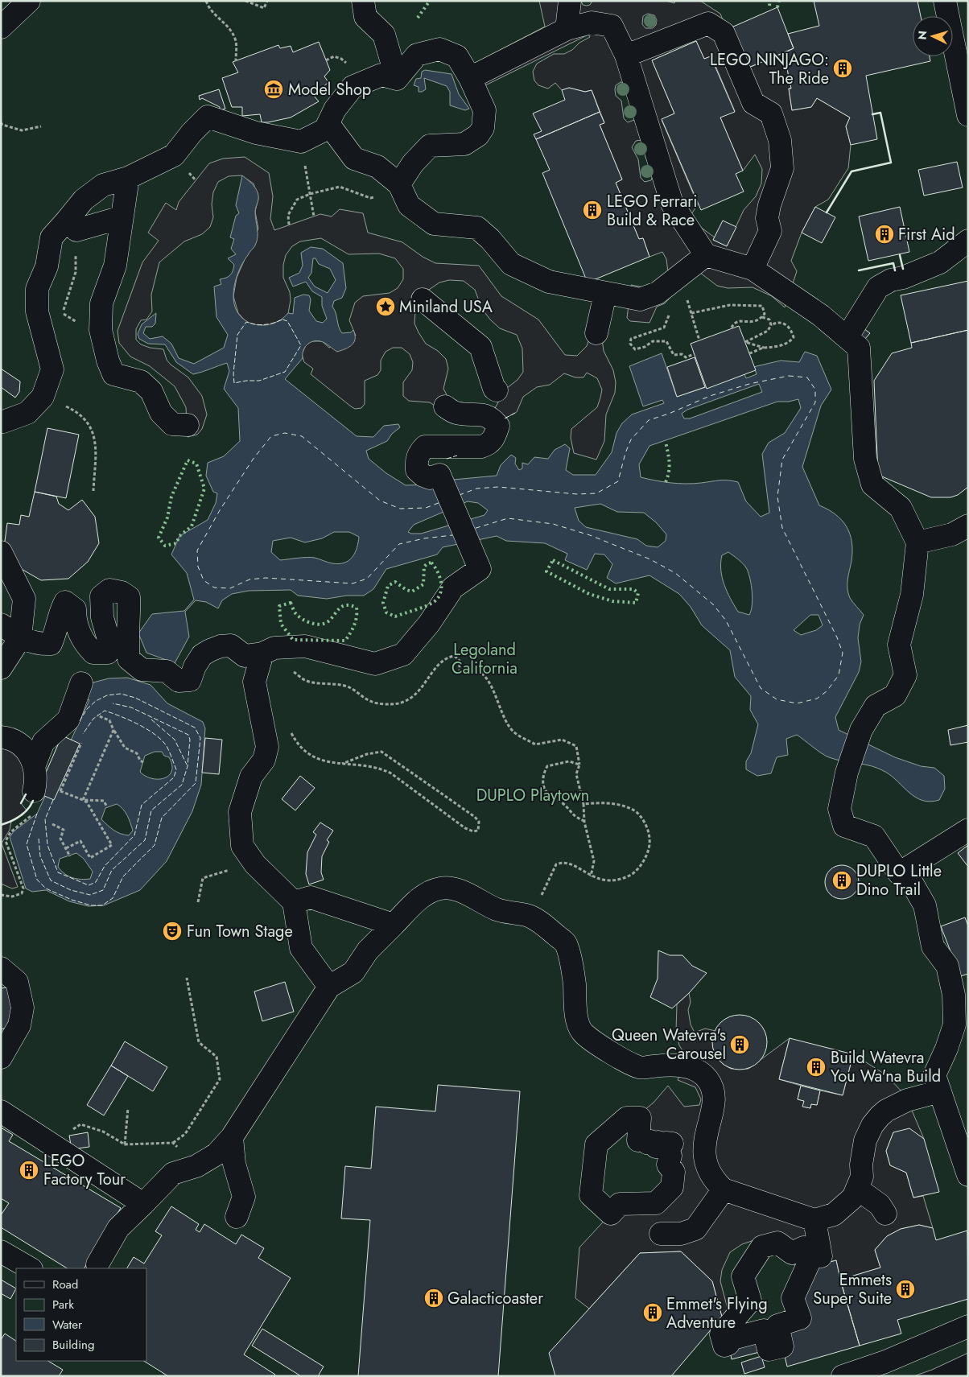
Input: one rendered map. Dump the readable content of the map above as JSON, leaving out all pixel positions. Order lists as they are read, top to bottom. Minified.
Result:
{"parks":["Legoland California","DUPLO Playtown"],"places":{"building":["LEGO NINJAGO: The Ride","LEGO Ferrari Build & Race","First Aid","DUPLO Little Dino Trail","Queen Watevra's Carousel","Build Watevra You Wa'na Build","LEGO Factory Tour","Emmets Super Suite","Galacticoaster","Emmet's Flying Adventure"],"museum":["Model Shop"],"place":["Miniland USA"],"theatre":["Fun Town Stage"]},"legend":["Road","Park","Water","Building"],"north":"left"}
